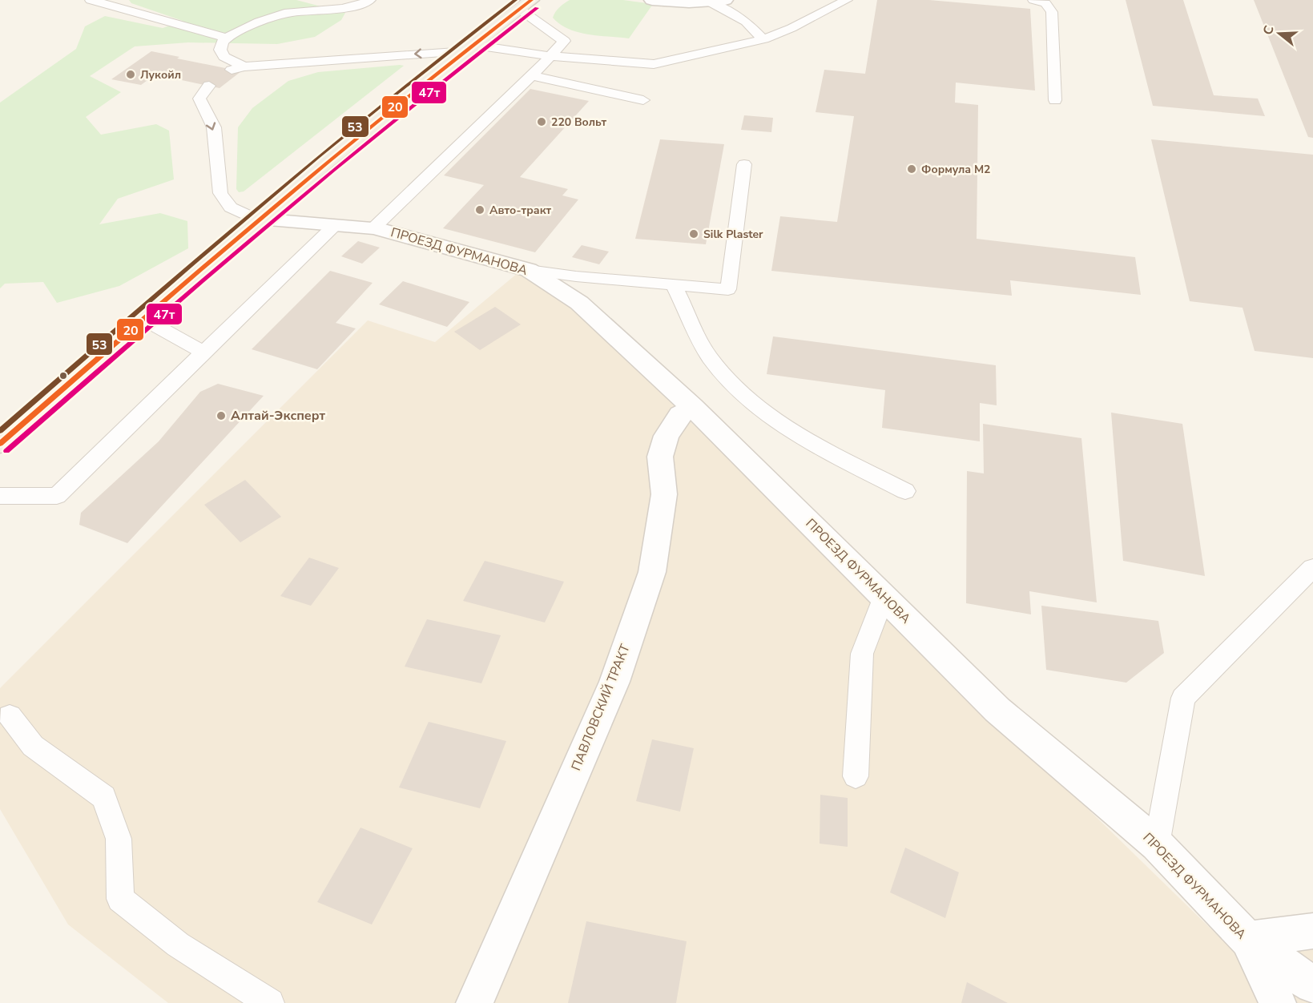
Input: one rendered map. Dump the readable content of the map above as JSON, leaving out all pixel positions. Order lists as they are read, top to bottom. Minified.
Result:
{"streets":{"street":["ПРОЕЗД ФУРМАНОВА","ПАВЛОВСКИЙ ТРАКТ"]},"crossings":[["ПРОЕЗД ФУРМАНОВА","ПАВЛОВСКИЙ ТРАКТ"]],"places":["Лукойл","220 Вольт","Формула М2","Авто-тракт","Silk Plaster","Алтай-Эксперт"],"lines":["transit line 20","transit line 53","transit line 47т"],"north":"left"}
